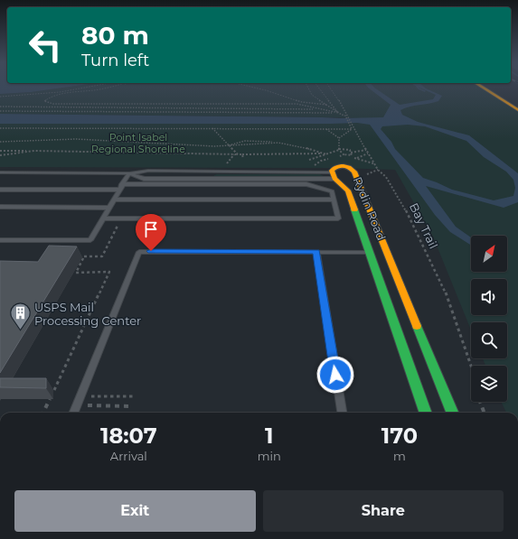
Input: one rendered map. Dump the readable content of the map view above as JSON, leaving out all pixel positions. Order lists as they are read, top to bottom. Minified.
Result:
{"streets":{"main road":["Rydin Road"],"path":["Bay Trail"]},"parks":["Point Isabel Regional Shoreline"],"places":{"building":["USPS Mail Processing Center"]},"north":"top right","page":{"turn":["80 m","Turn left"],"eta":["18:07","Arrival","1","min","170","m"],"buttons":["Exit","Share"]}}
